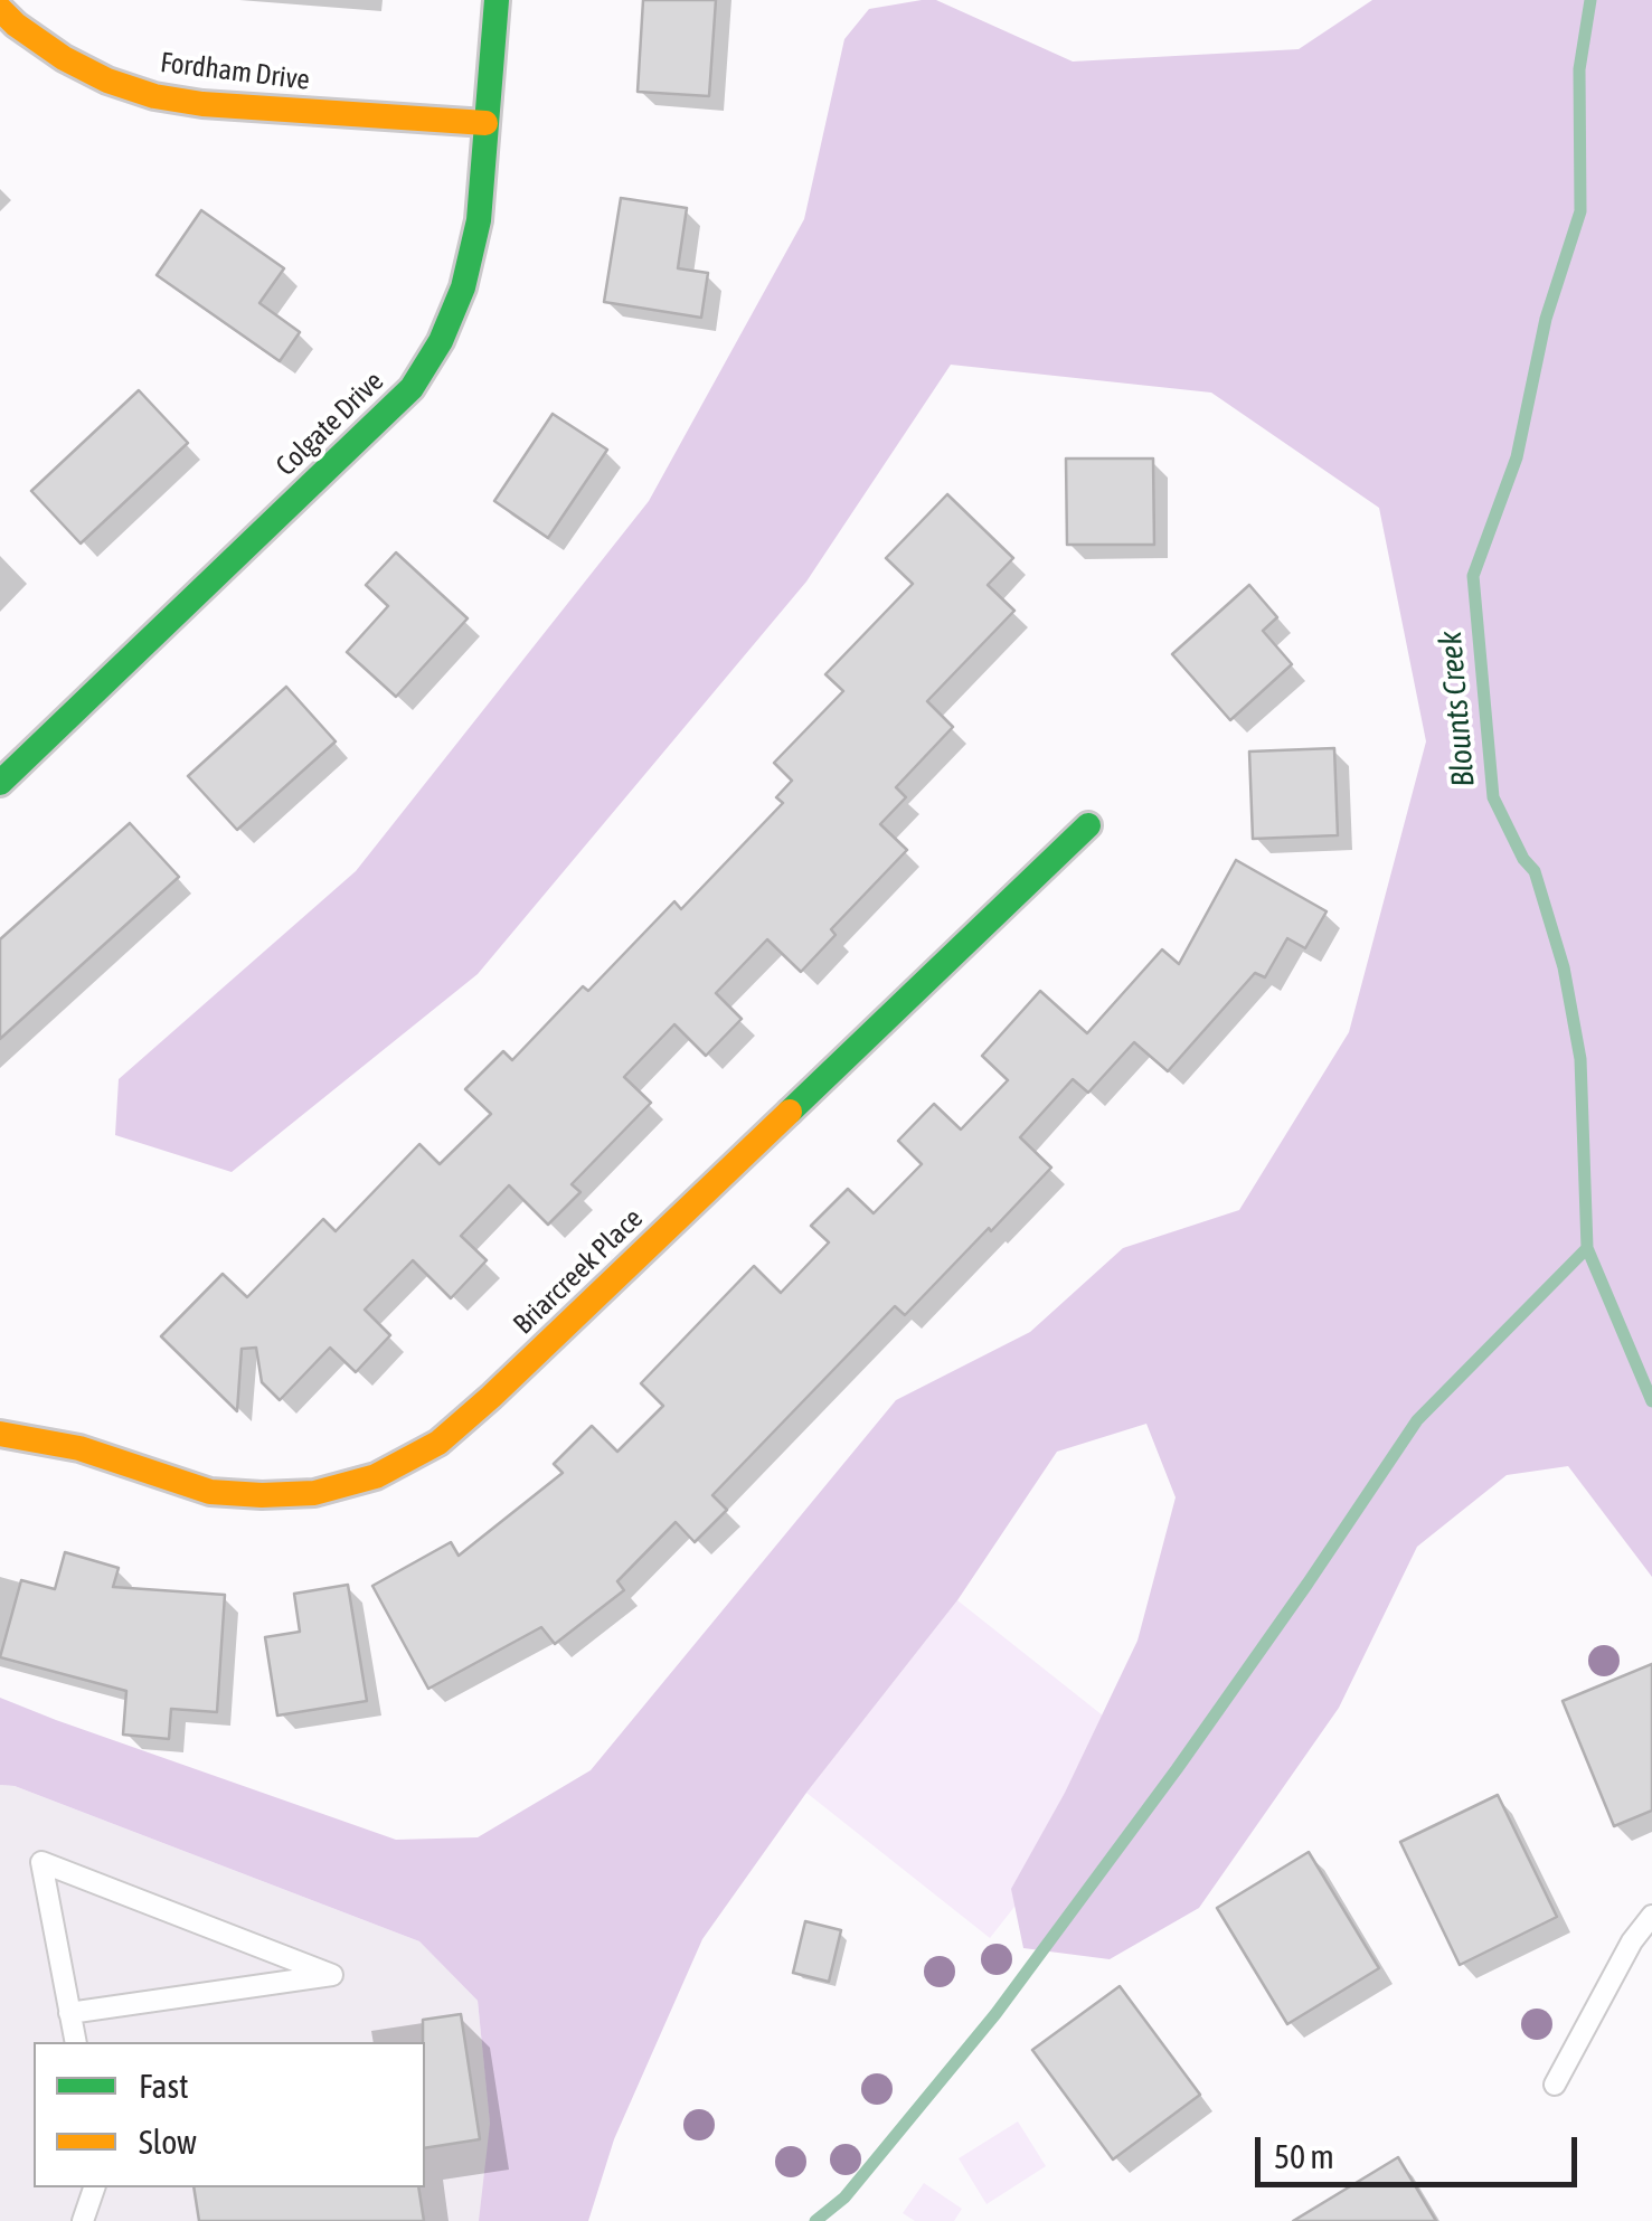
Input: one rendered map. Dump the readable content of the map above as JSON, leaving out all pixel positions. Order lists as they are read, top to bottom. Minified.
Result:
{"streets":{"street":["Fordham Drive","Colgate Drive","Briarcreek Place"]},"crossings":[["Fordham Drive","Colgate Drive"]],"water":["Blounts Creek"],"legend":["Fast","Slow"],"scale_bar":"50 m"}
